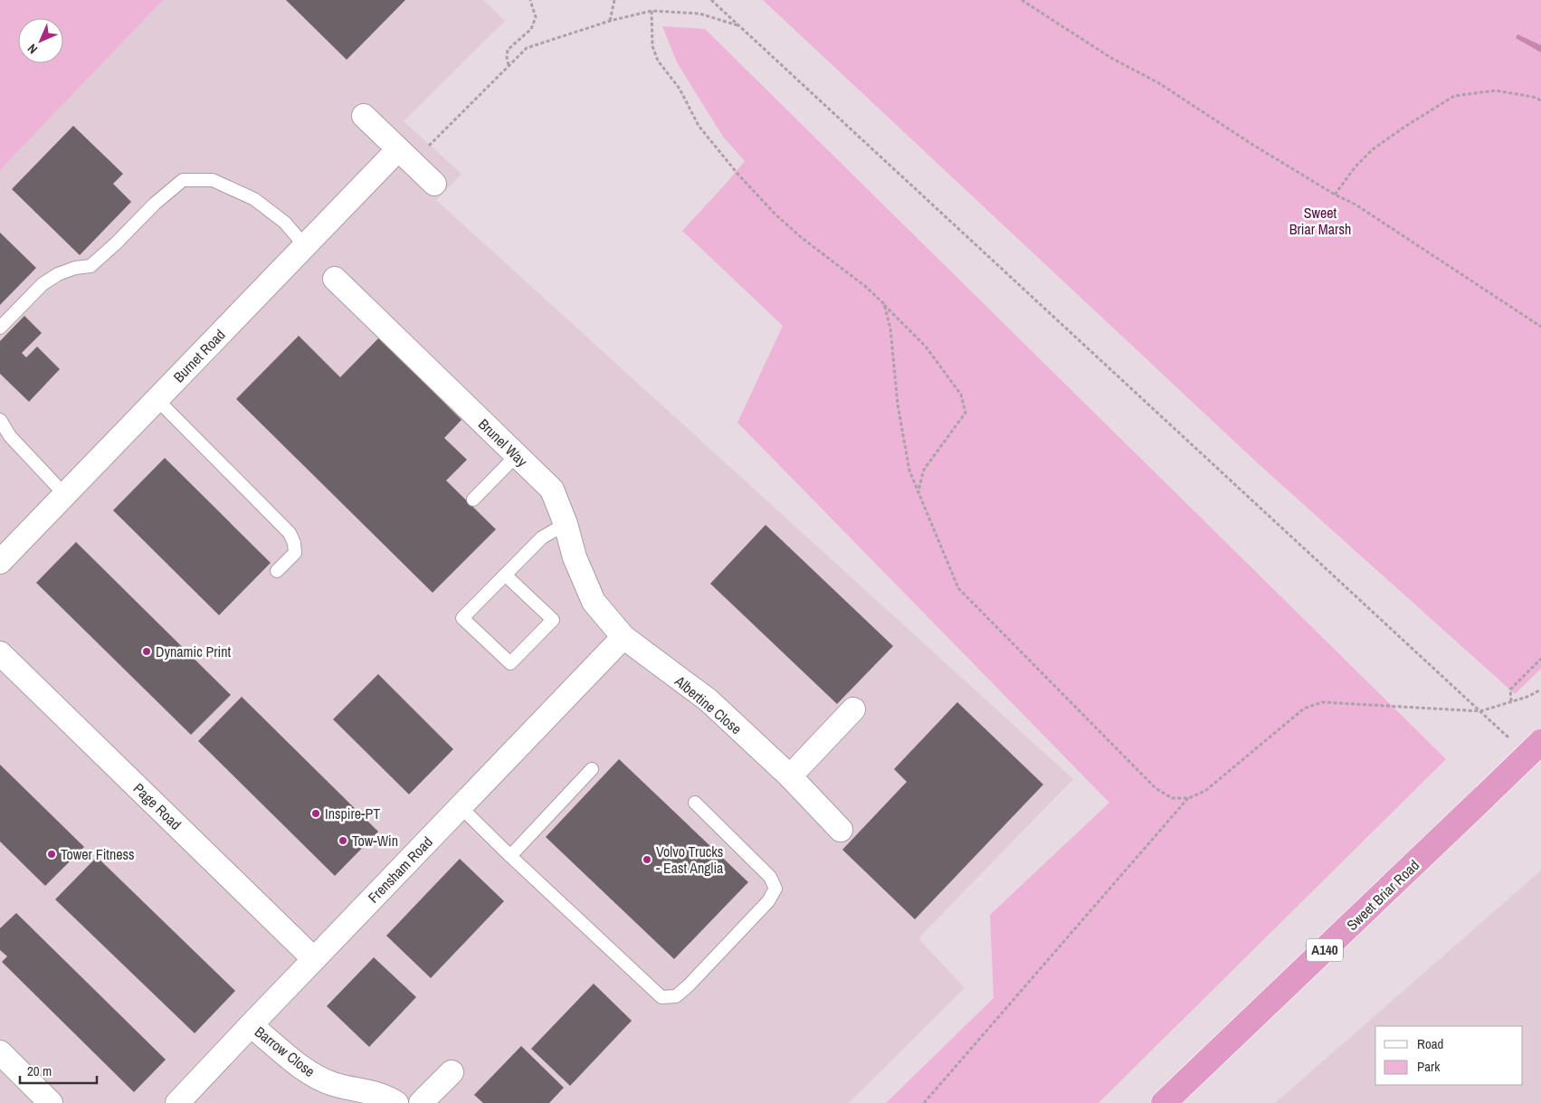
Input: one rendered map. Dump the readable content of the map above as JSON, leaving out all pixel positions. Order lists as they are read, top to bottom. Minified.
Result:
{"streets":{"highway":["Sweet Briar Road","A140"],"street":["Burnet Road","Brunel Way","Albertine Close","Page Road","Frensham Road","Barrow Close"]},"crossings":[["Brunel Way","Albertine Close"],["Brunel Way","Frensham Road"],["Albertine Close","Frensham Road"],["Page Road","Frensham Road"],["Frensham Road","Barrow Close"]],"parks":["Sweet Briar Marsh"],"places":["Dynamic Print","Inspire-PT","Tow-Win","Tower Fitness","Volvo Trucks - East Anglia"],"legend":["Road","Park"],"scale_bar":"20 m","north":"bottom left"}
